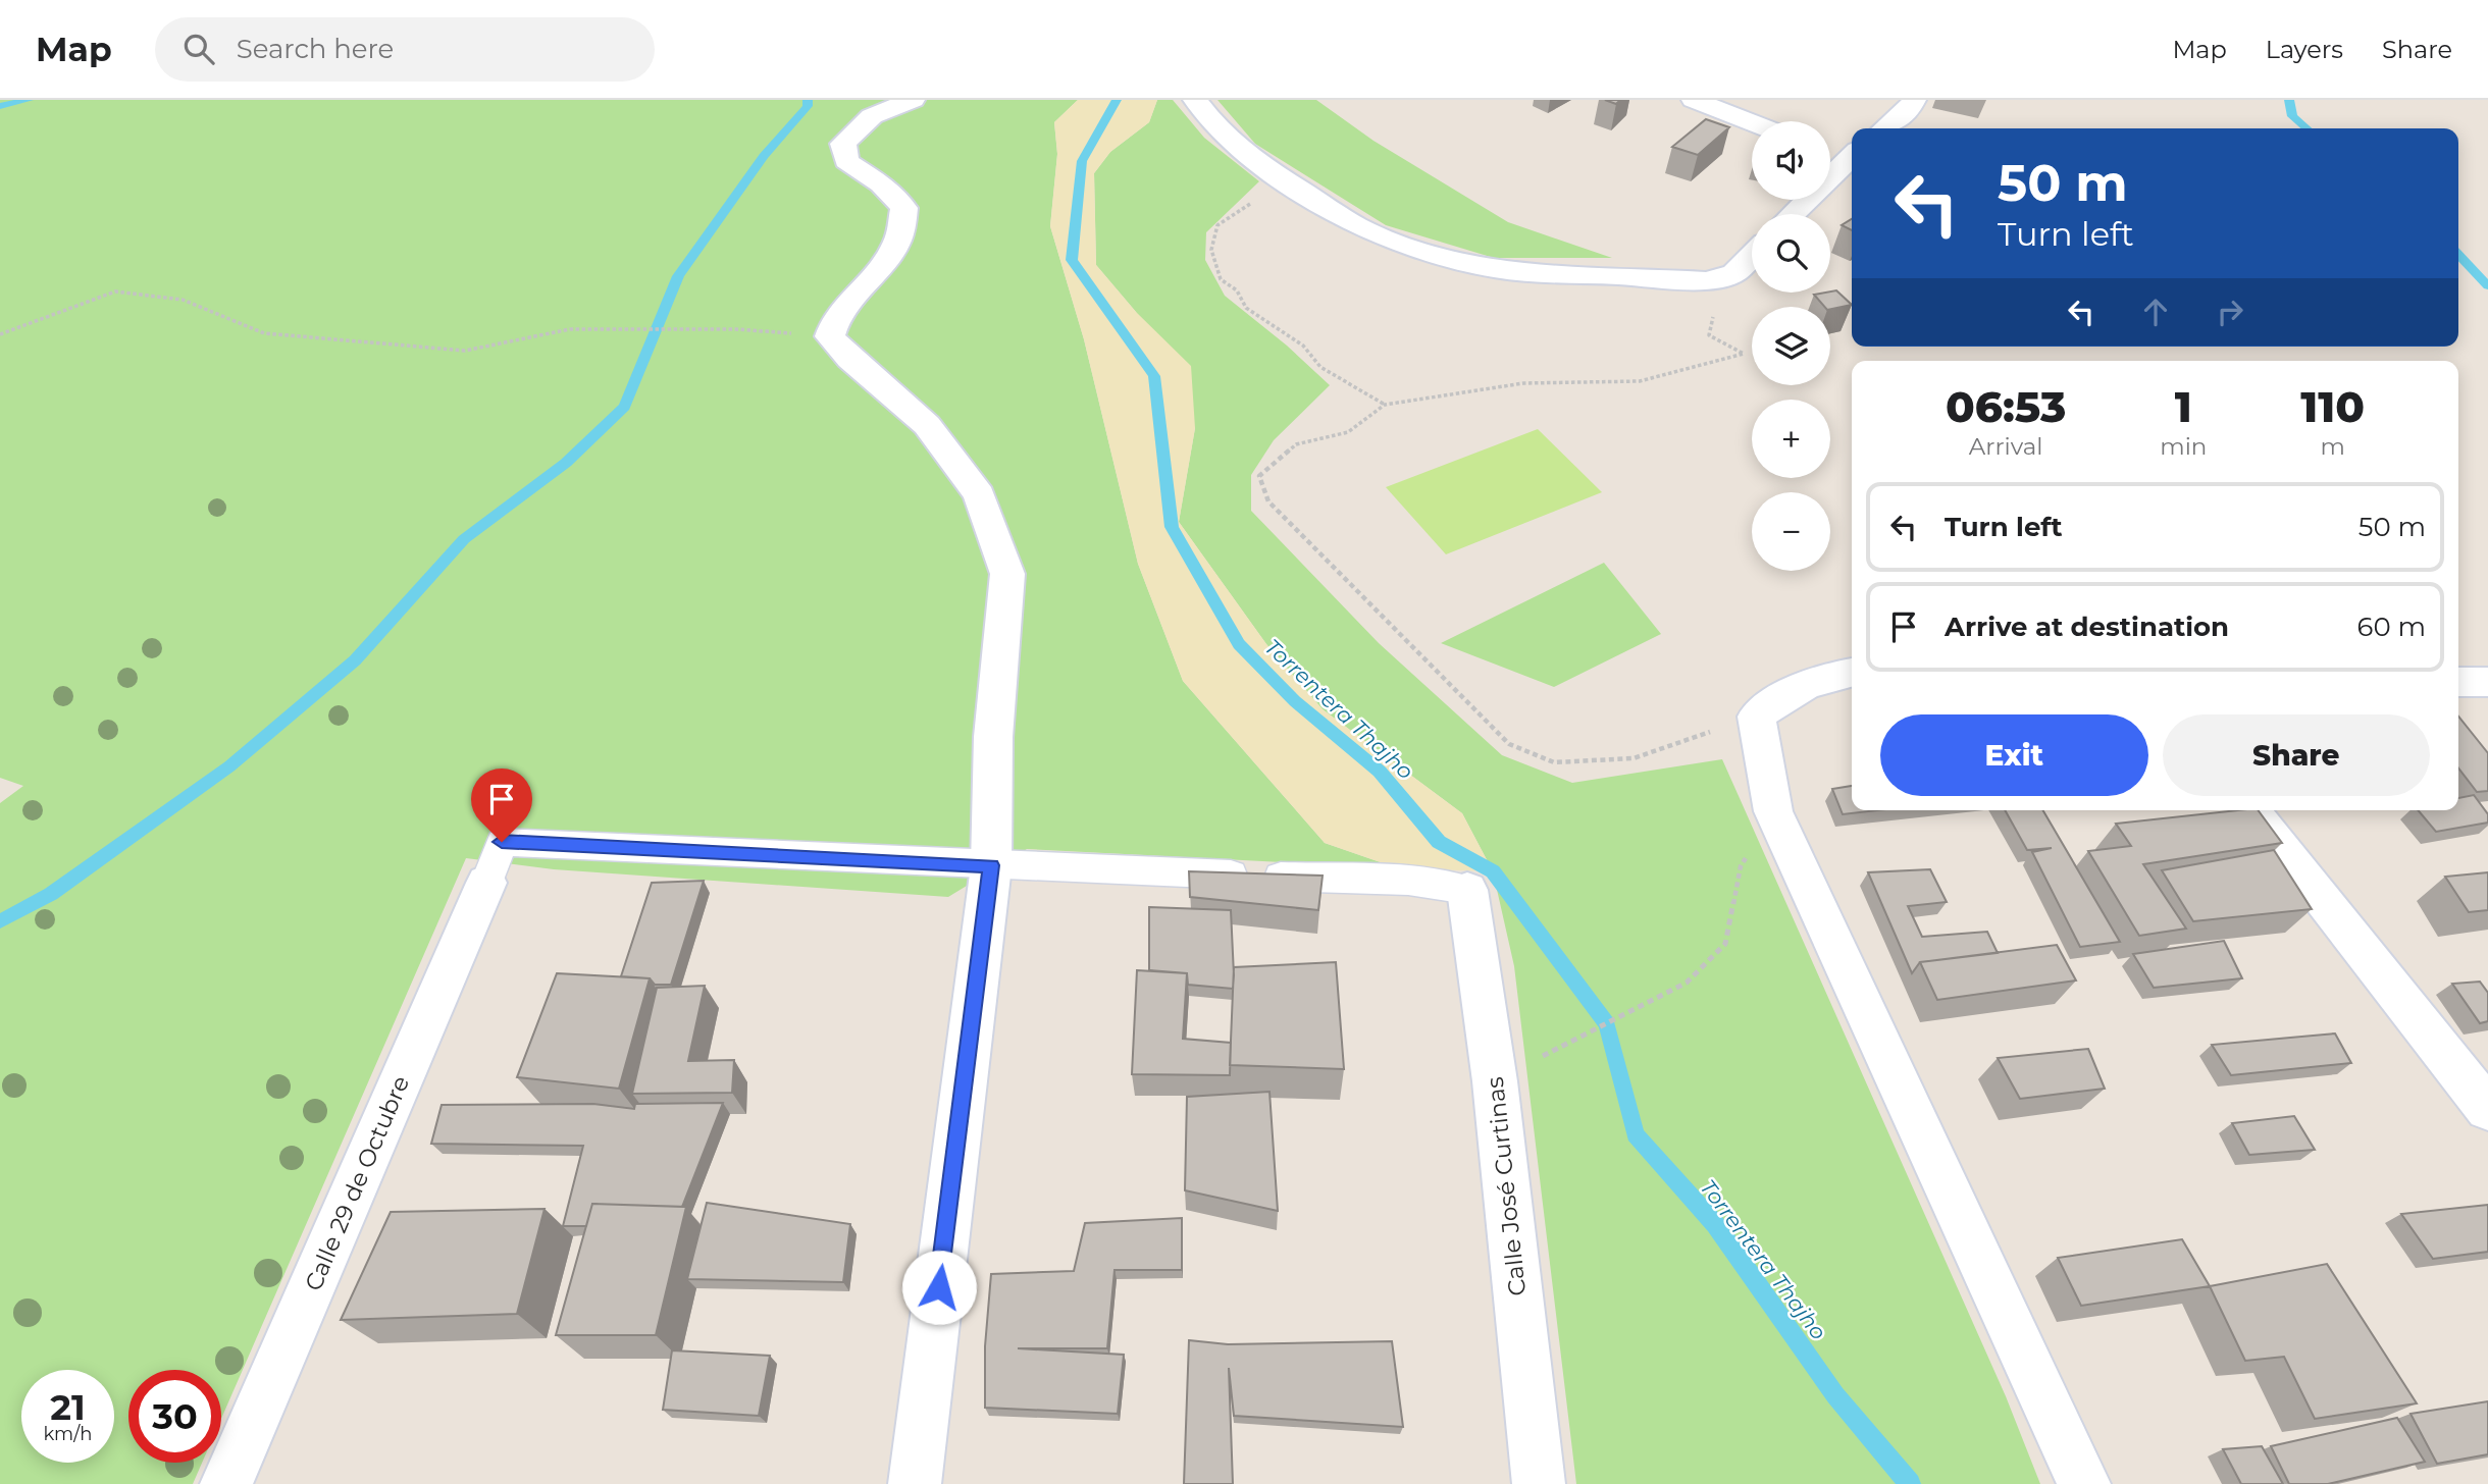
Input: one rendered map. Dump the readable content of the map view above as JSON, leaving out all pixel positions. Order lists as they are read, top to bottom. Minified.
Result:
{"streets":{"street":["Calle 29 de Octubre","Calle José Curtinas"]},"water":["Torrentera Thajho"],"page":{"header":"Map","search":"Search here","nav":["Map","Layers","Share"],"map_buttons":["+","−"],"turn":["50 m","Turn left"],"eta":["06:53","Arrival","1","min","110","m"],"list":[{"name":"Turn left","value":"50 m"},{"name":"Arrive at destination","value":"60 m"}],"buttons":["Exit","Share"],"speed":"21 km/h","limit":"30"}}
